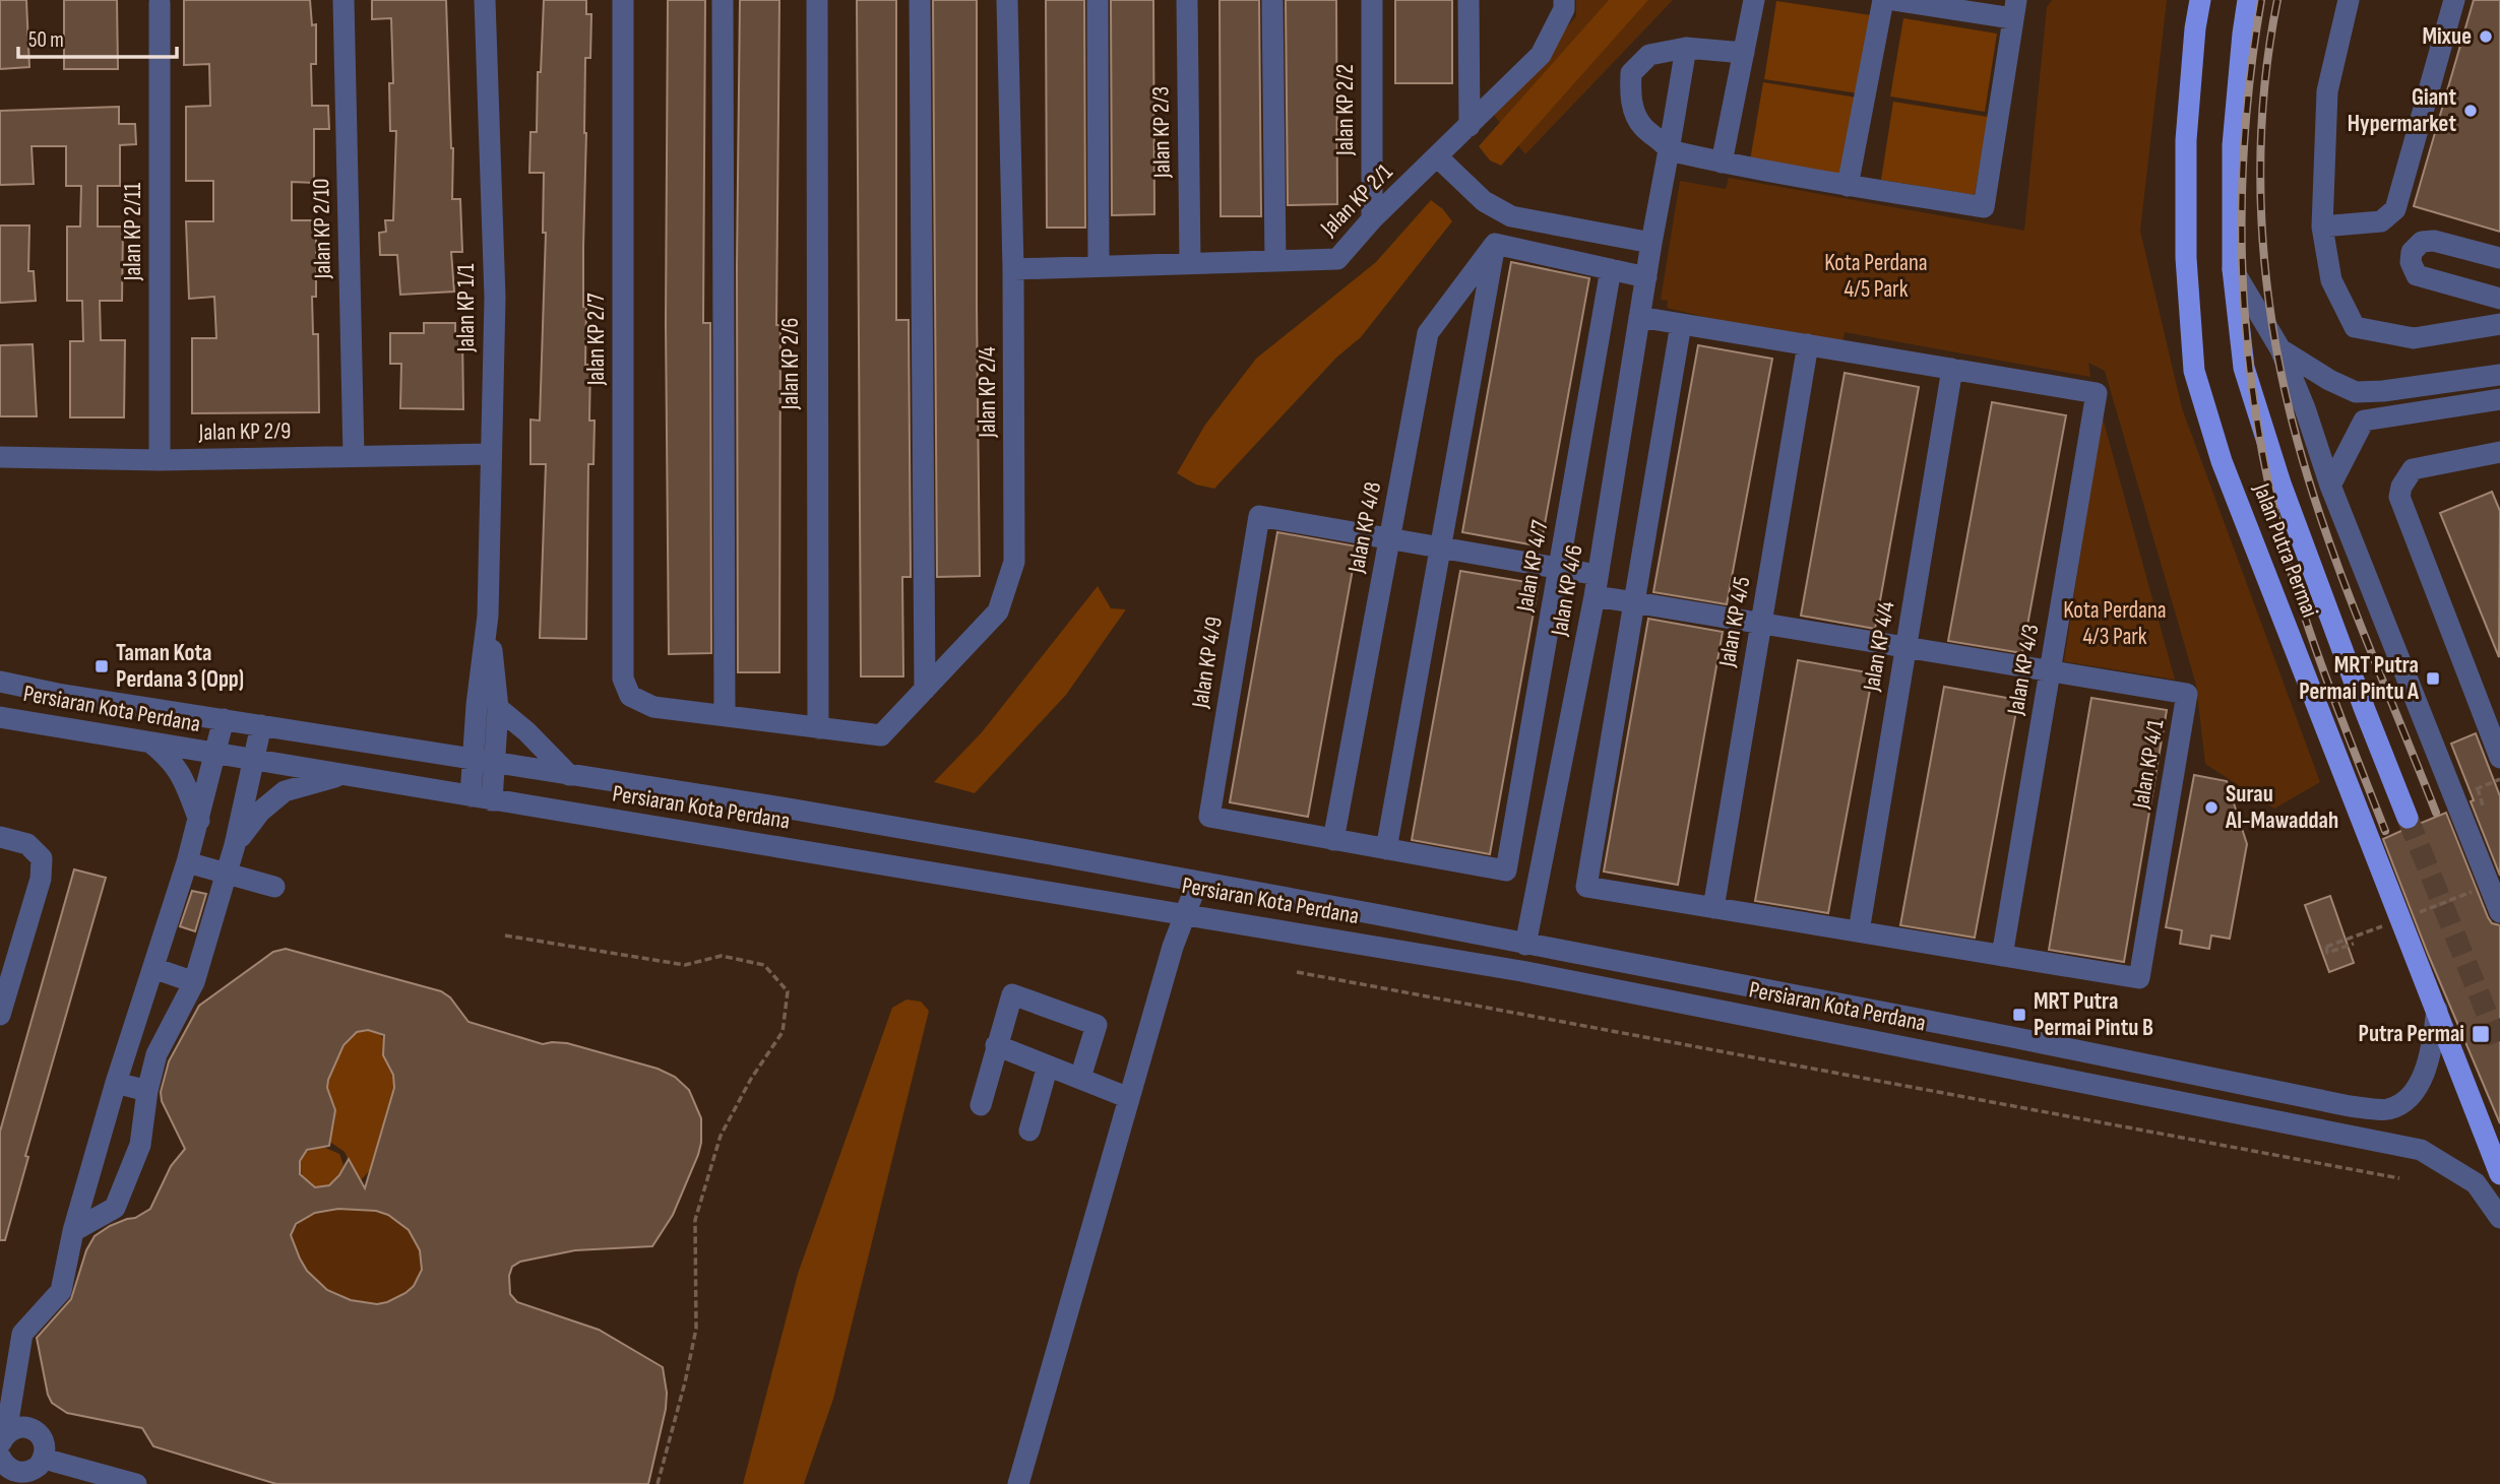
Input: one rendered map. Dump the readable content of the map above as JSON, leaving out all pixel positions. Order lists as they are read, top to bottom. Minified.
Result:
{"streets":{"main road":["Jalan Putra Permai"],"street":["Jalan KP 2/2","Jalan KP 2/3","Jalan KP 2/1","Jalan KP 2/10","Jalan KP 2/11","Jalan KP 1/1","Jalan KP 2/7","Jalan KP 2/6","Jalan KP 2/4","Jalan KP 2/9","Jalan KP 4/8","Jalan KP 4/7","Jalan KP 4/6","Jalan KP 4/5","Jalan KP 4/4","Jalan KP 4/9","Jalan KP 4/3","Persiaran Kota Perdana","Jalan KP 4/1"]},"crossings":[["Jalan KP 2/2","Jalan KP 2/1"],["Jalan KP 2/3","Jalan KP 2/1"],["Jalan KP 2/1","Jalan KP 2/4"],["Jalan KP 2/10","Jalan KP 2/9"],["Jalan KP 2/11","Jalan KP 2/9"],["Jalan KP 1/1","Jalan KP 2/9"],["Jalan KP 1/1","Persiaran Kota Perdana"],["Jalan KP 2/6","Jalan KP 2/4"],["Jalan KP 4/8","Jalan KP 4/9"],["Jalan Putra Permai","Persiaran Kota Perdana"],["Jalan KP 4/6","Persiaran Kota Perdana"],["Jalan KP 4/4","Jalan KP 4/3"],["Jalan KP 4/3","Jalan KP 4/1"]],"parks":["Kota Perdana 4/5 Park","Kota Perdana 4/3 Park"],"places":{"other":["Mixue","Giant Hypermarket","Surau Al-Mawaddah"],"transit":["Taman Kota Perdana 3 (Opp)","MRT Putra Permai Pintu A","MRT Putra Permai Pintu B","Putra Permai"]},"scale_bar":"50 m"}
